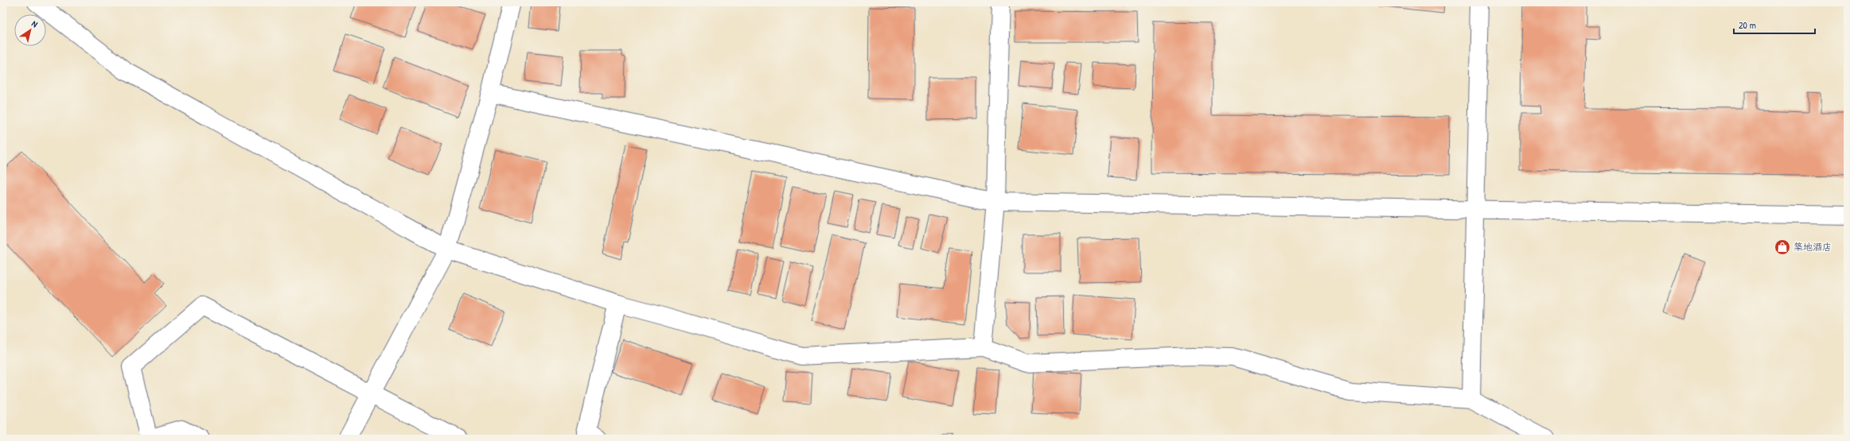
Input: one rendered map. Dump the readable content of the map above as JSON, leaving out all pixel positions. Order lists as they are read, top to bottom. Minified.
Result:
{"places":{"shop":["築地酒店"]},"scale_bar":"20 m","north":"top right"}
